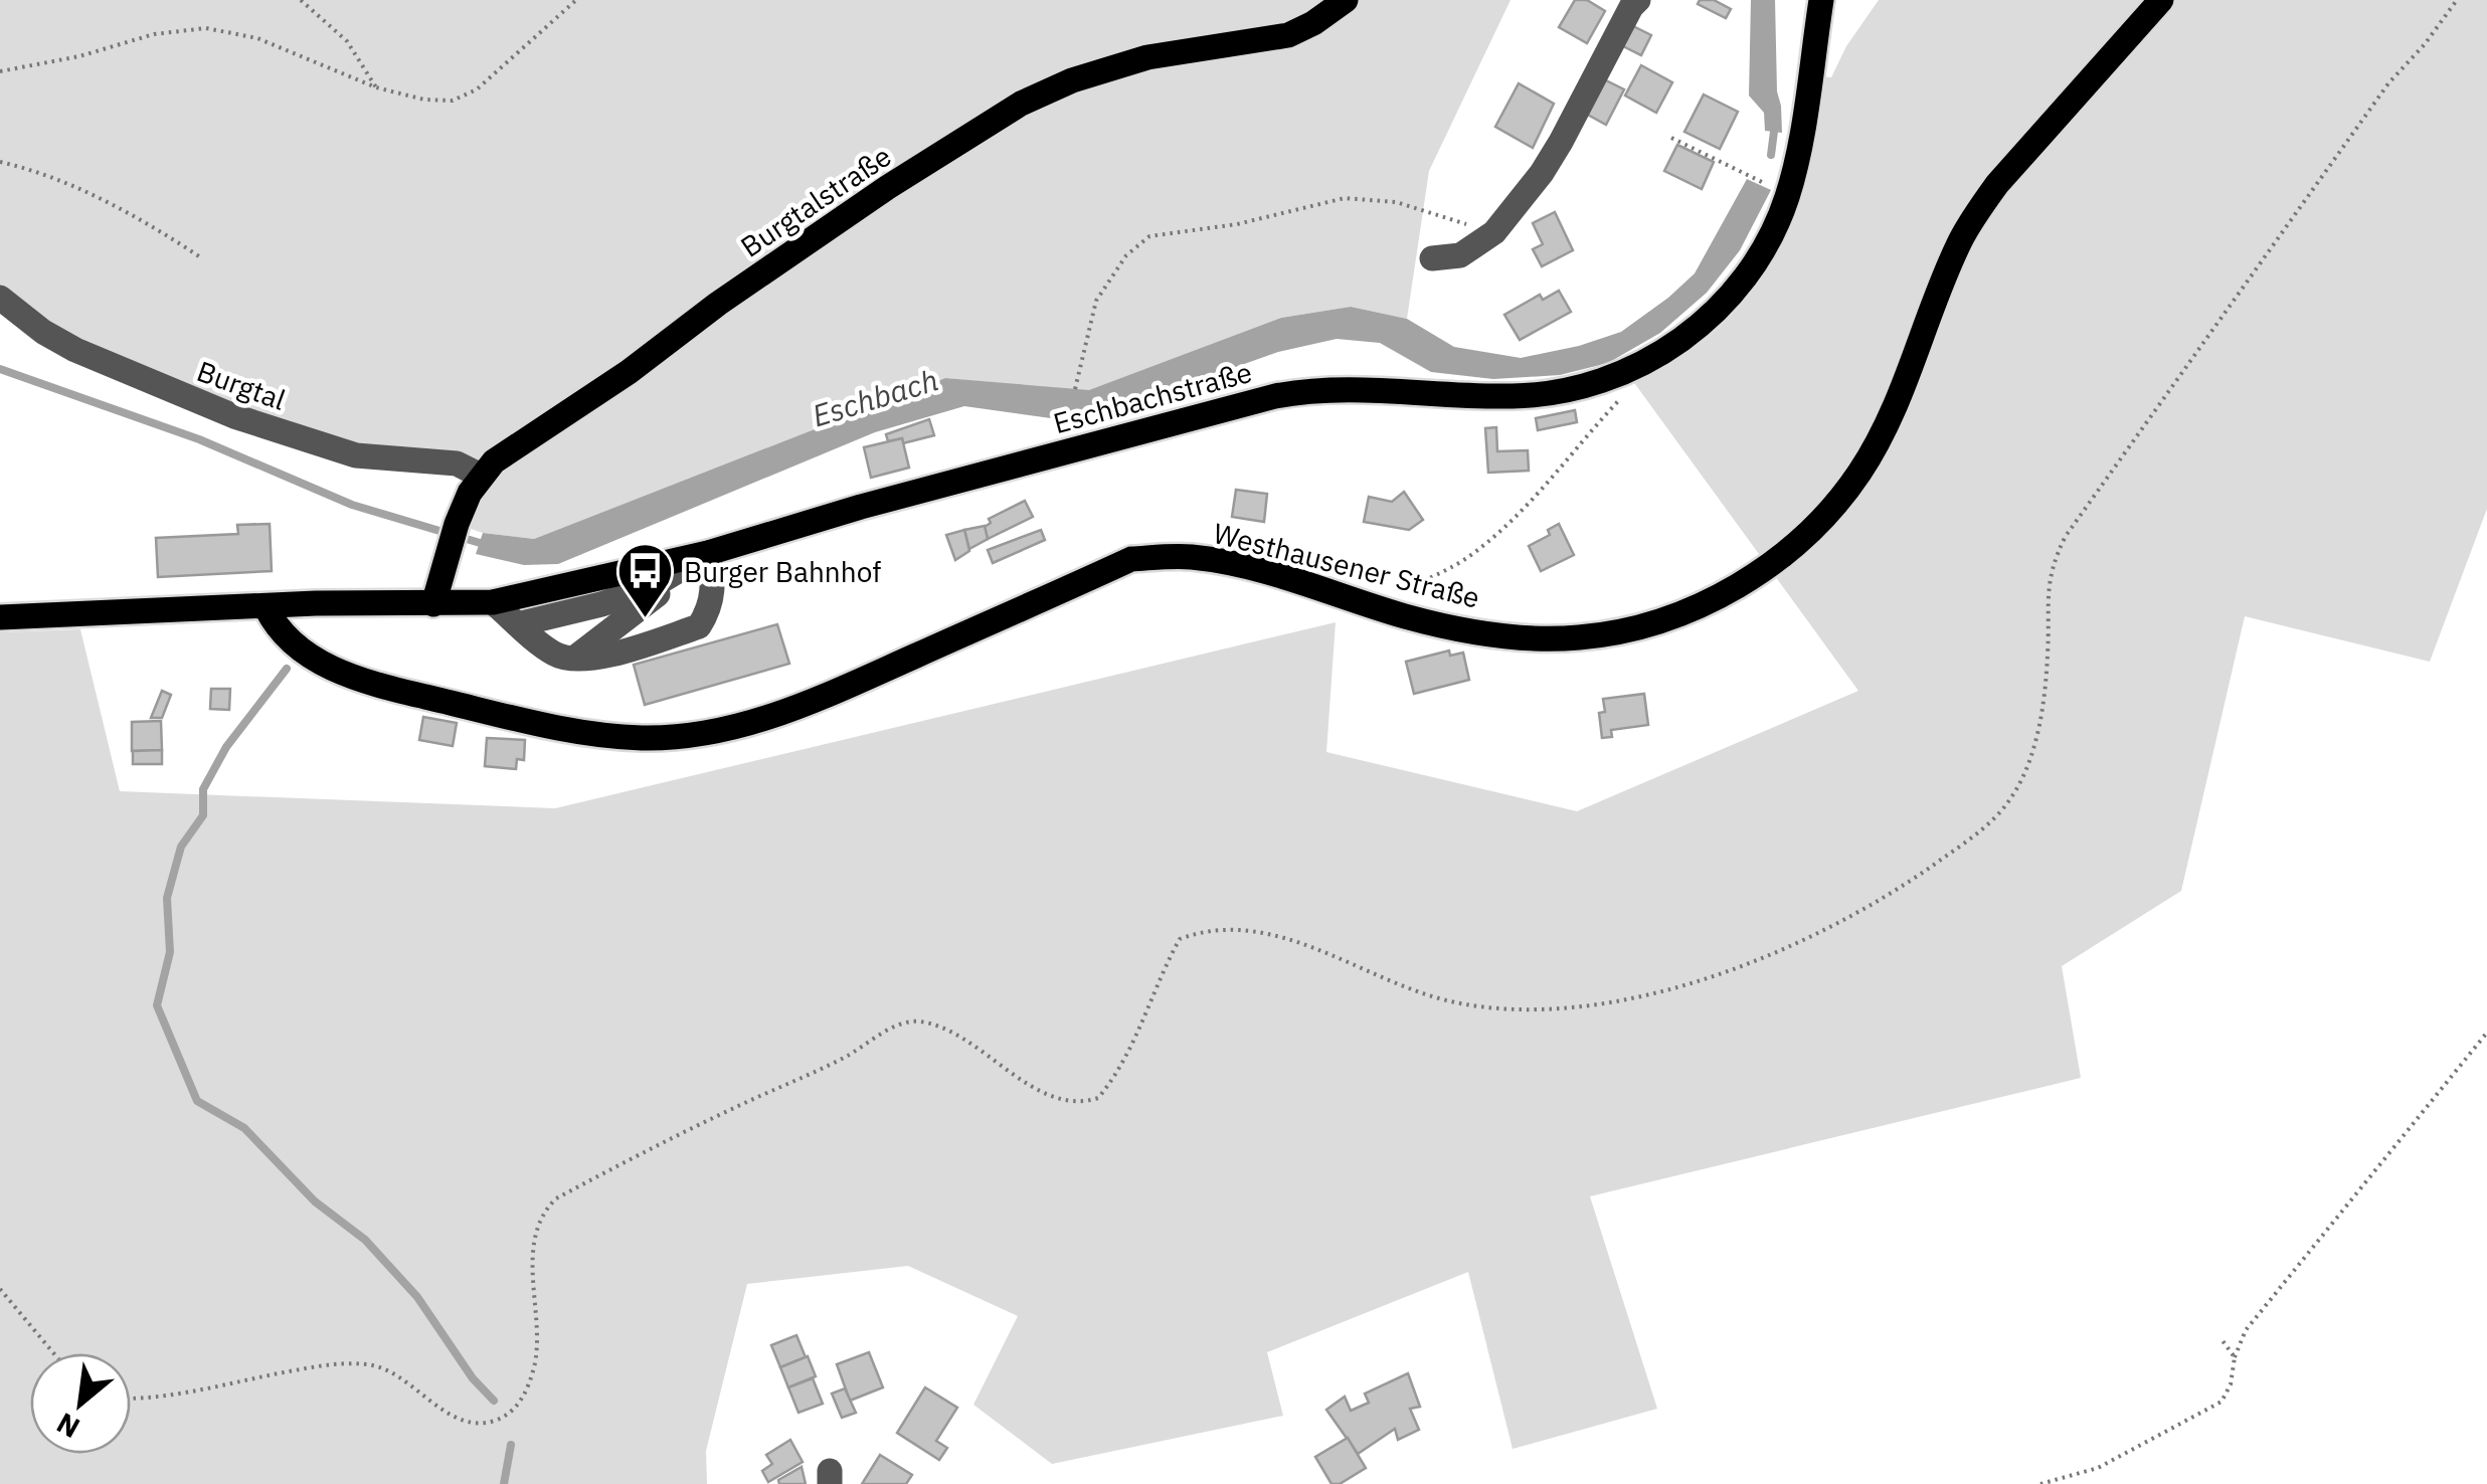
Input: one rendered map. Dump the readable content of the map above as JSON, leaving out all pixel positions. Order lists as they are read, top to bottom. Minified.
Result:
{"streets":{"main road":["Burgtalstraße","Eschbachstraße","Westhausener Straße"],"street":["Burgtal"]},"crossings":[["Burgtalstraße","Burgtal"],["Burgtalstraße","Eschbachstraße"],["Eschbachstraße","Westhausener Straße"]],"water":["Eschbach"],"places":{"bus stop":["Burger Bahnhof"]},"north":"bottom left"}
